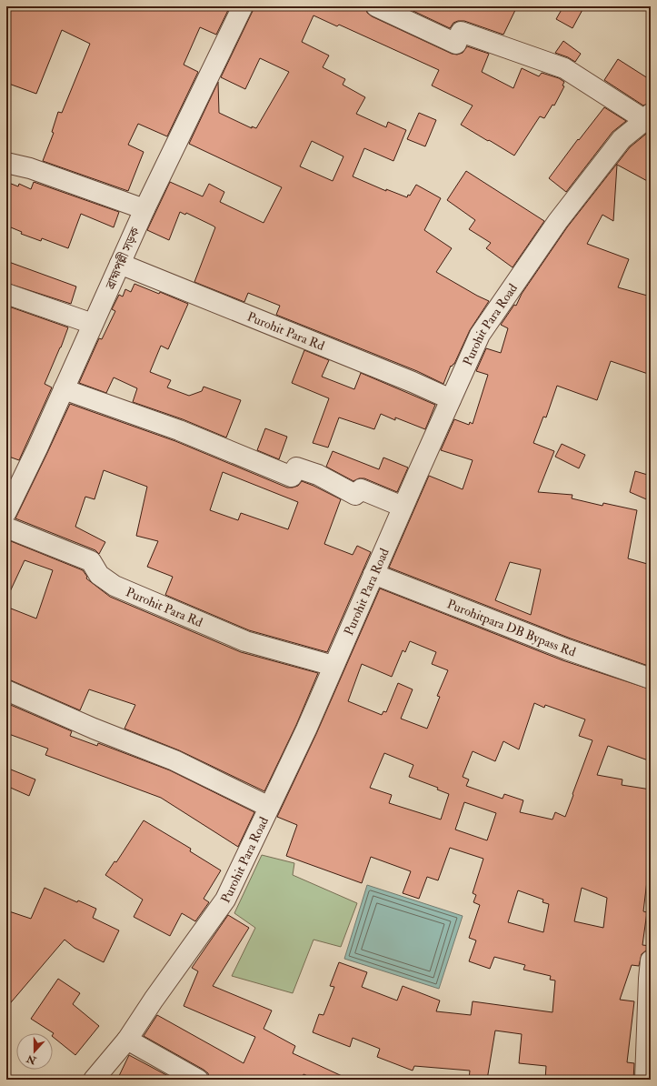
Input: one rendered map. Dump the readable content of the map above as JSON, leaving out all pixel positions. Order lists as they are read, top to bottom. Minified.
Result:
{"streets":{"street":["ব্রাহ্মপল্লী সড়ক","Purohit Para Road","Purohit Para Rd","Purohitpara DB Bypass Rd"]},"crossings":[["ব্রাহ্মপল্লী সড়ক","Purohit Para Rd"],["Purohit Para Road","Purohit Para Rd"],["Purohit Para Road","Purohitpara DB Bypass Rd"]],"north":"bottom"}
